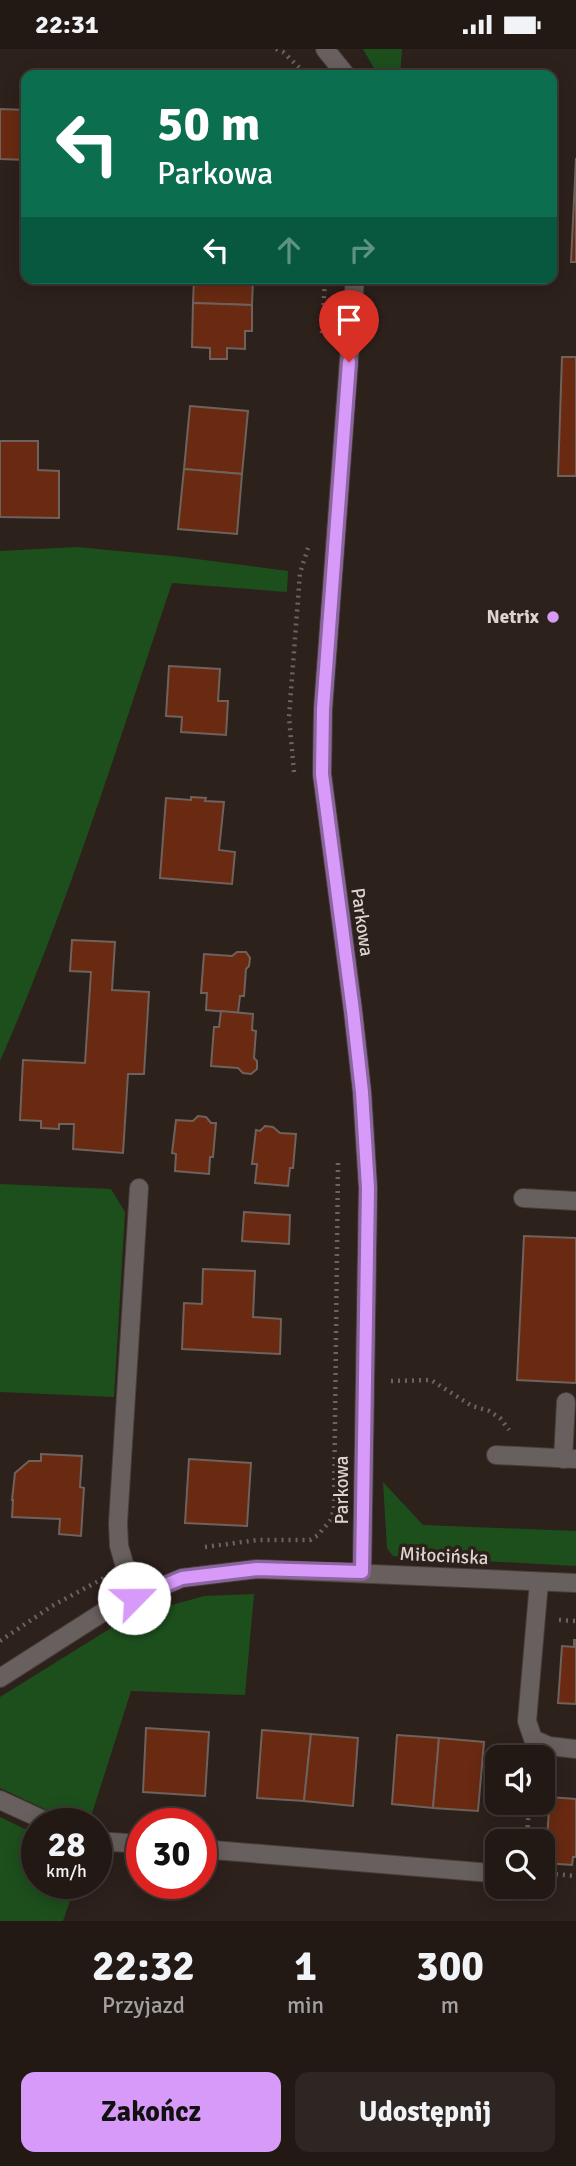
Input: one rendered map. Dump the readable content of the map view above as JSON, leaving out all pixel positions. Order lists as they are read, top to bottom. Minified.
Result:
{"streets":{"street":["Parkowa","Miłocińska"]},"crossings":[["Parkowa","Miłocińska"]],"places":["Netrix"],"page":{"status":"22:31","turn":["50 m","Parkowa"],"speed":"28 km/h","limit":"30","eta":["22:32","Przyjazd","1","min","300","m"],"buttons":["Zakończ","Udostępnij"]}}
